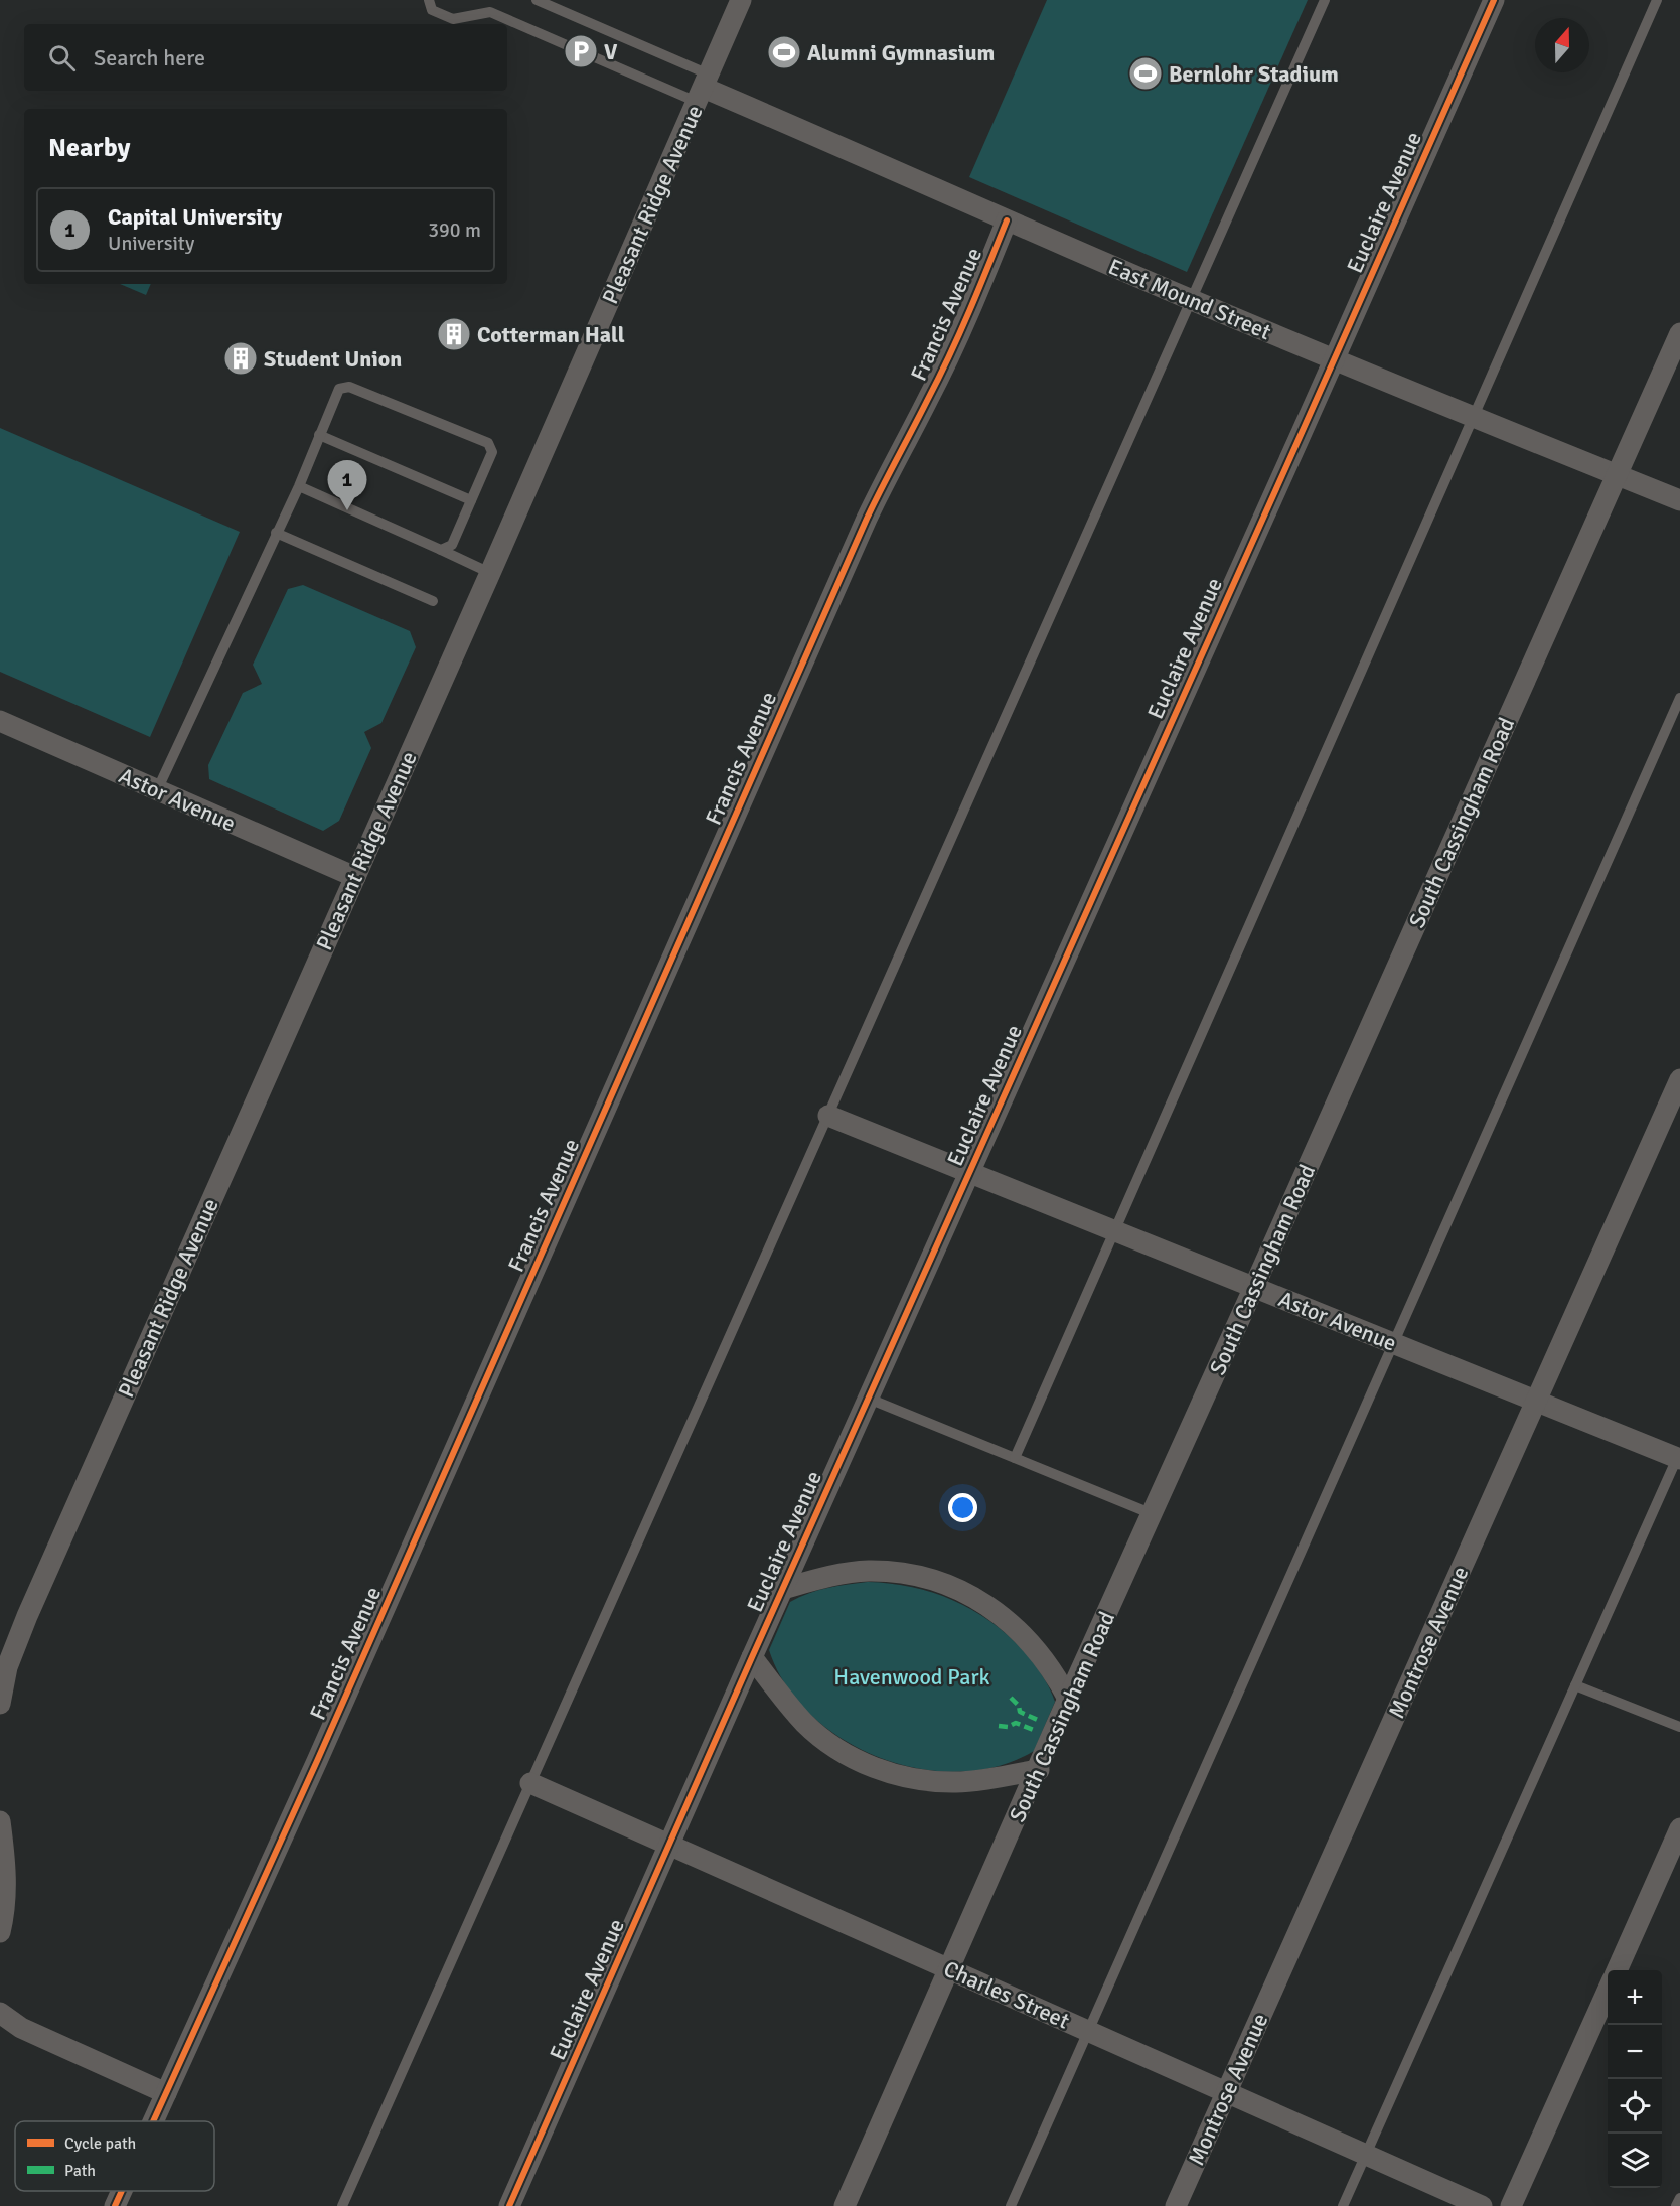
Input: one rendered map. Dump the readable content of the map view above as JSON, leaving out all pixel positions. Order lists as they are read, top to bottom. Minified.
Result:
{"streets":{"street":["Euclaire Avenue","Pleasant Ridge Avenue","East Mound Street","Francis Avenue","Astor Avenue","South Cassingham Road","Montrose Avenue","Charles Street"]},"crossings":[["Euclaire Avenue","East Mound Street"],["Euclaire Avenue","Astor Avenue"],["Euclaire Avenue","Charles Street"],["Pleasant Ridge Avenue","East Mound Street"],["Pleasant Ridge Avenue","Astor Avenue"],["East Mound Street","Francis Avenue"],["East Mound Street","South Cassingham Road"],["Astor Avenue","South Cassingham Road"],["Astor Avenue","Montrose Avenue"],["South Cassingham Road","Charles Street"],["Montrose Avenue","Charles Street"]],"parks":["Havenwood Park"],"places":{"parking":["V"],"sports":["Alumni Gymnasium","Bernlohr Stadium"],"building":["Cotterman Hall","Student Union"]},"legend":["Cycle path","Path"],"north":"top","page":{"search":"Search here","heading":"Nearby","list":[{"mark":"1","name":"Capital University","note":"University","value":"390 m"}],"pins":"1","map_buttons":["+","−"]}}
